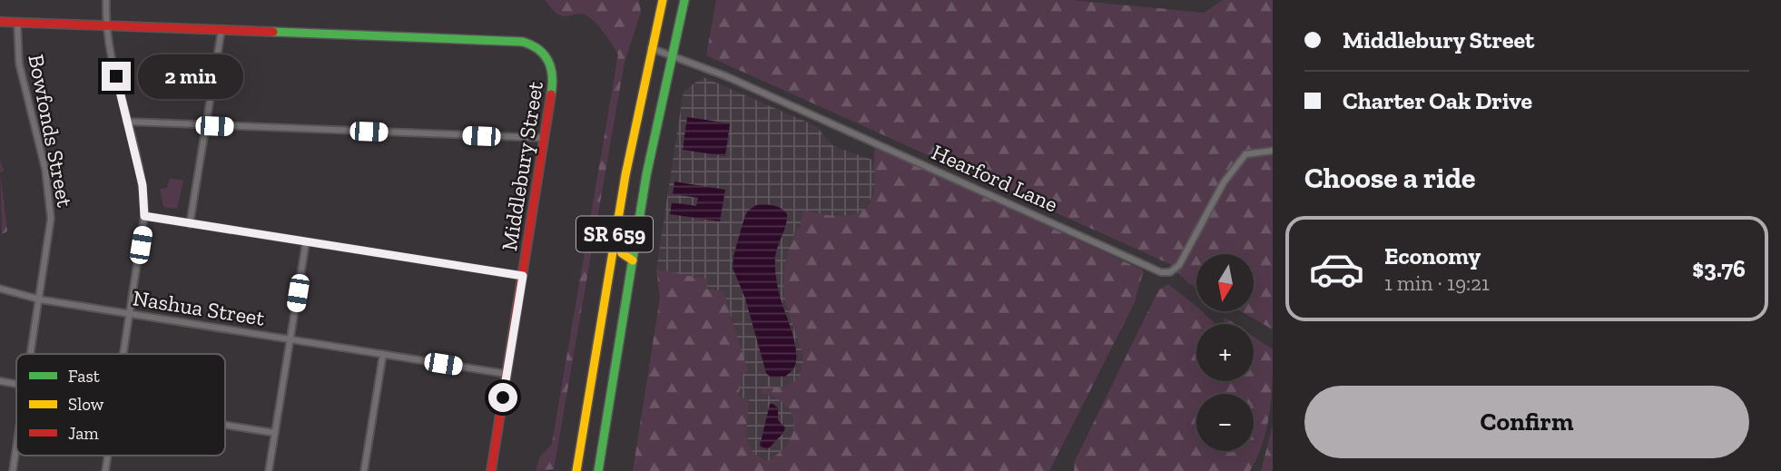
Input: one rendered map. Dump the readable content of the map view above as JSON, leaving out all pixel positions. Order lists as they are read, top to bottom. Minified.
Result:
{"streets":{"main road":["Middlebury Street","SR 659"],"street":["Bowfonds Street","Hearford Lane","Nashua Street"]},"crossings":[["Bowfonds Street","Middlebury Street"],["Bowfonds Street","Nashua Street"],["Middlebury Street","Nashua Street"],["Hearford Lane","SR 659"]],"legend":["Fast","Slow","Jam"],"north":"bottom","page":{"banner":["Middlebury Street","Charter Oak Drive"],"bubble":"2 min","heading":"Choose a ride","list":[{"name":"Economy","note":"1 min · 19:21","value":"$3.76"}],"map_buttons":["+","−"],"buttons":"Confirm"}}
